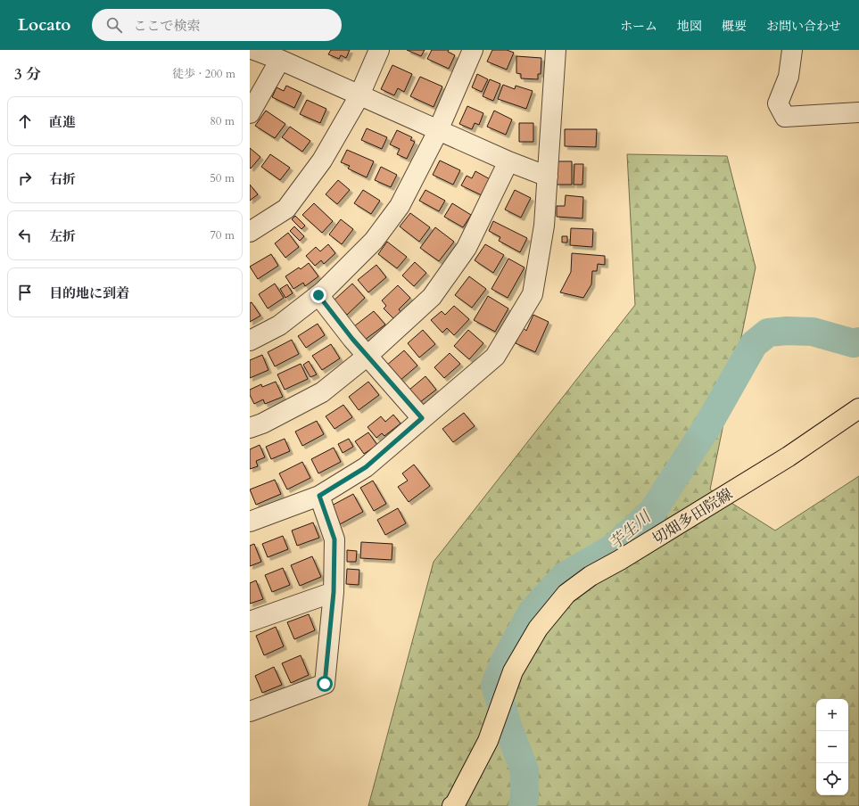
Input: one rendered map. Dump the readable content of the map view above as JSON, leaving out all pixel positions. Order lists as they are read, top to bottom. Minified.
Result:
{"streets":{"main road":["切畑多田院線"]},"water":["芋生川"],"page":{"header":"Locato","search":"ここで検索","nav":["ホーム","地図","概要","お問い合わせ"],"heading":["3 分","徒歩 · 200 m"],"list":[["直進","80 m"],["右折","50 m"],["左折","70 m"],"目的地に到着"],"map_buttons":["+","−"]}}
